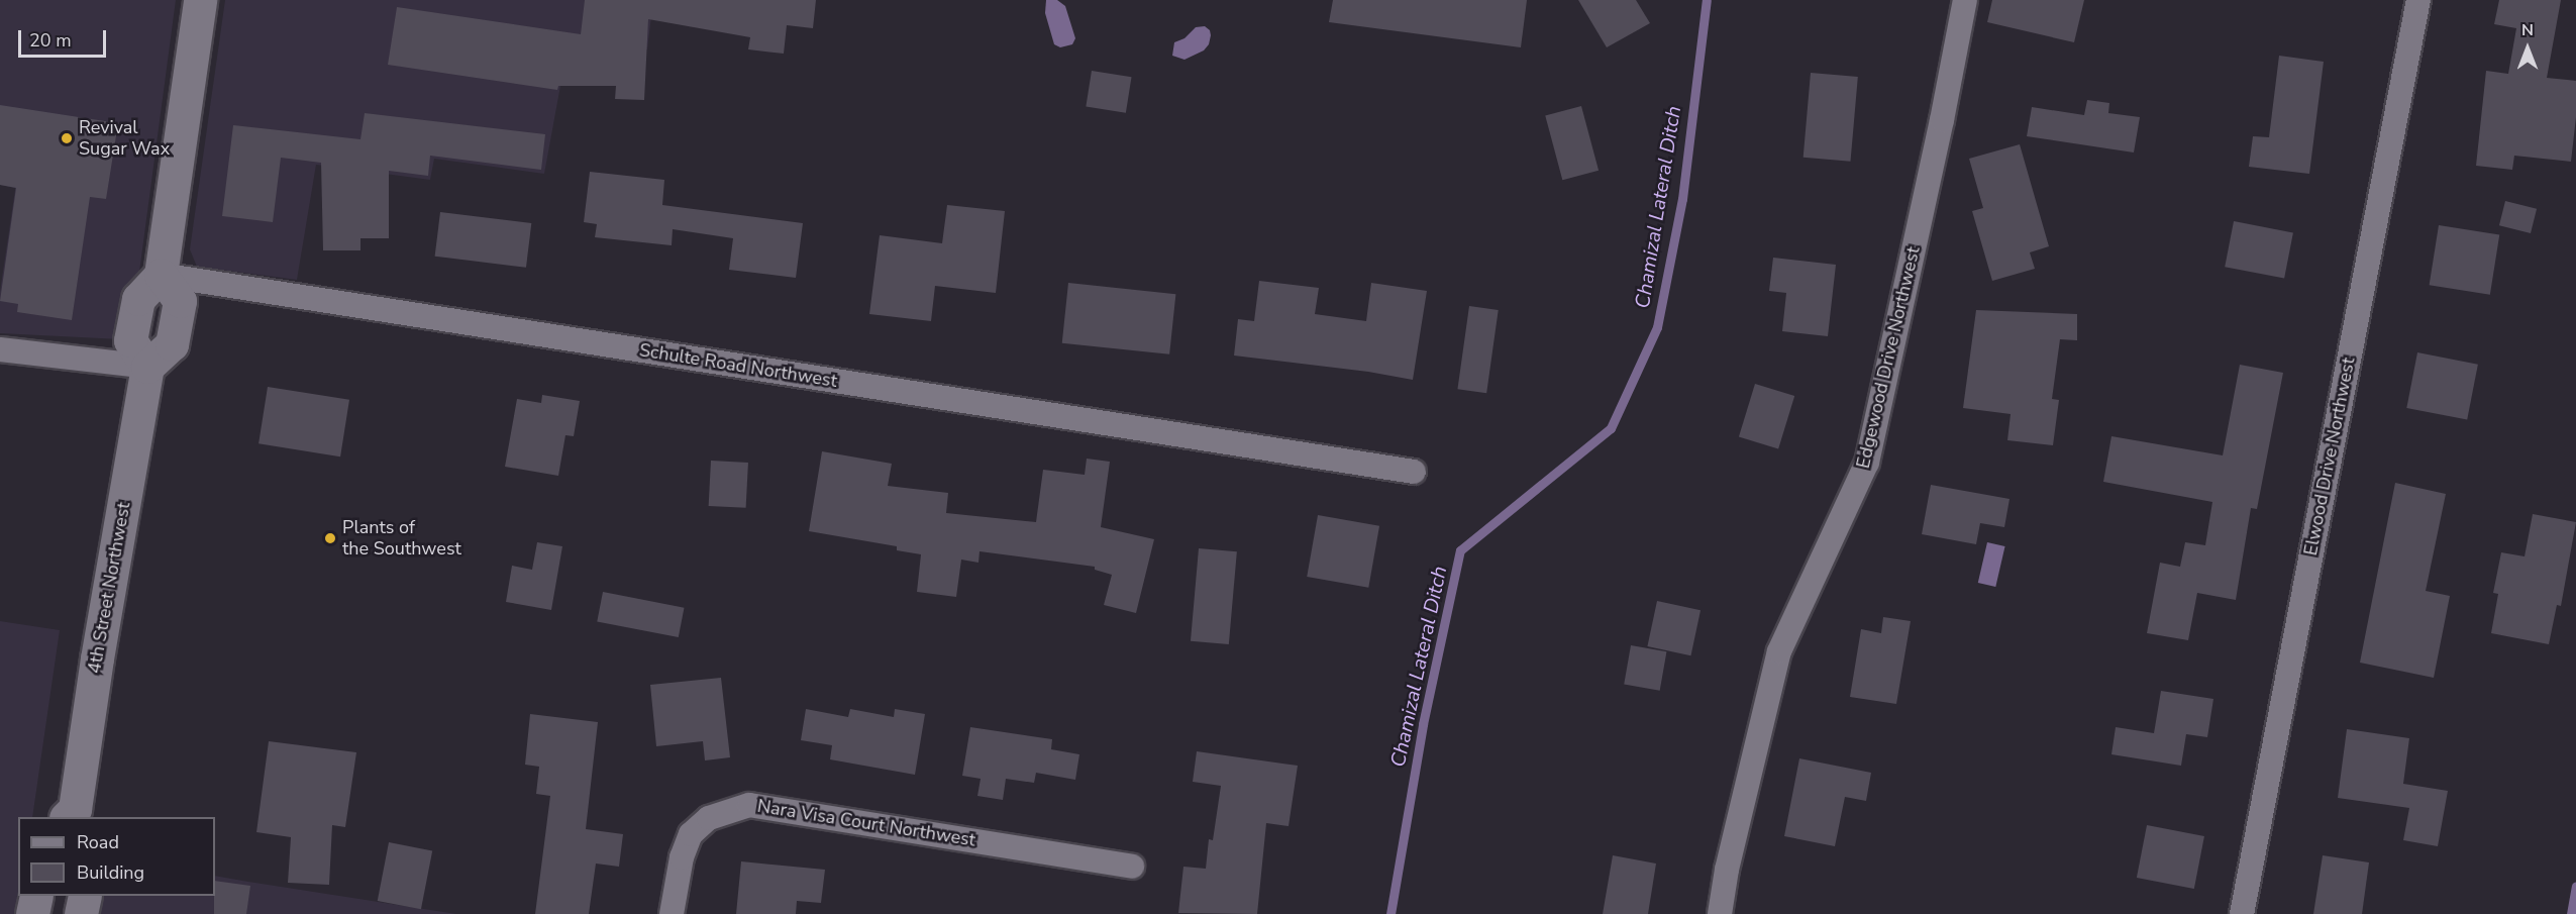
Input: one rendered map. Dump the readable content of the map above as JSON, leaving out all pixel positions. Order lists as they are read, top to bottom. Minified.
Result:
{"streets":{"main road":["4th Street Northwest"],"street":["Edgewood Drive Northwest","Schulte Road Northwest","Elwood Drive Northwest","Nara Visa Court Northwest"]},"water":["Chamizal Lateral Ditch"],"places":["Revival Sugar Wax","Plants of the Southwest"],"legend":["Road","Building"],"scale_bar":"20 m","north":"top"}
